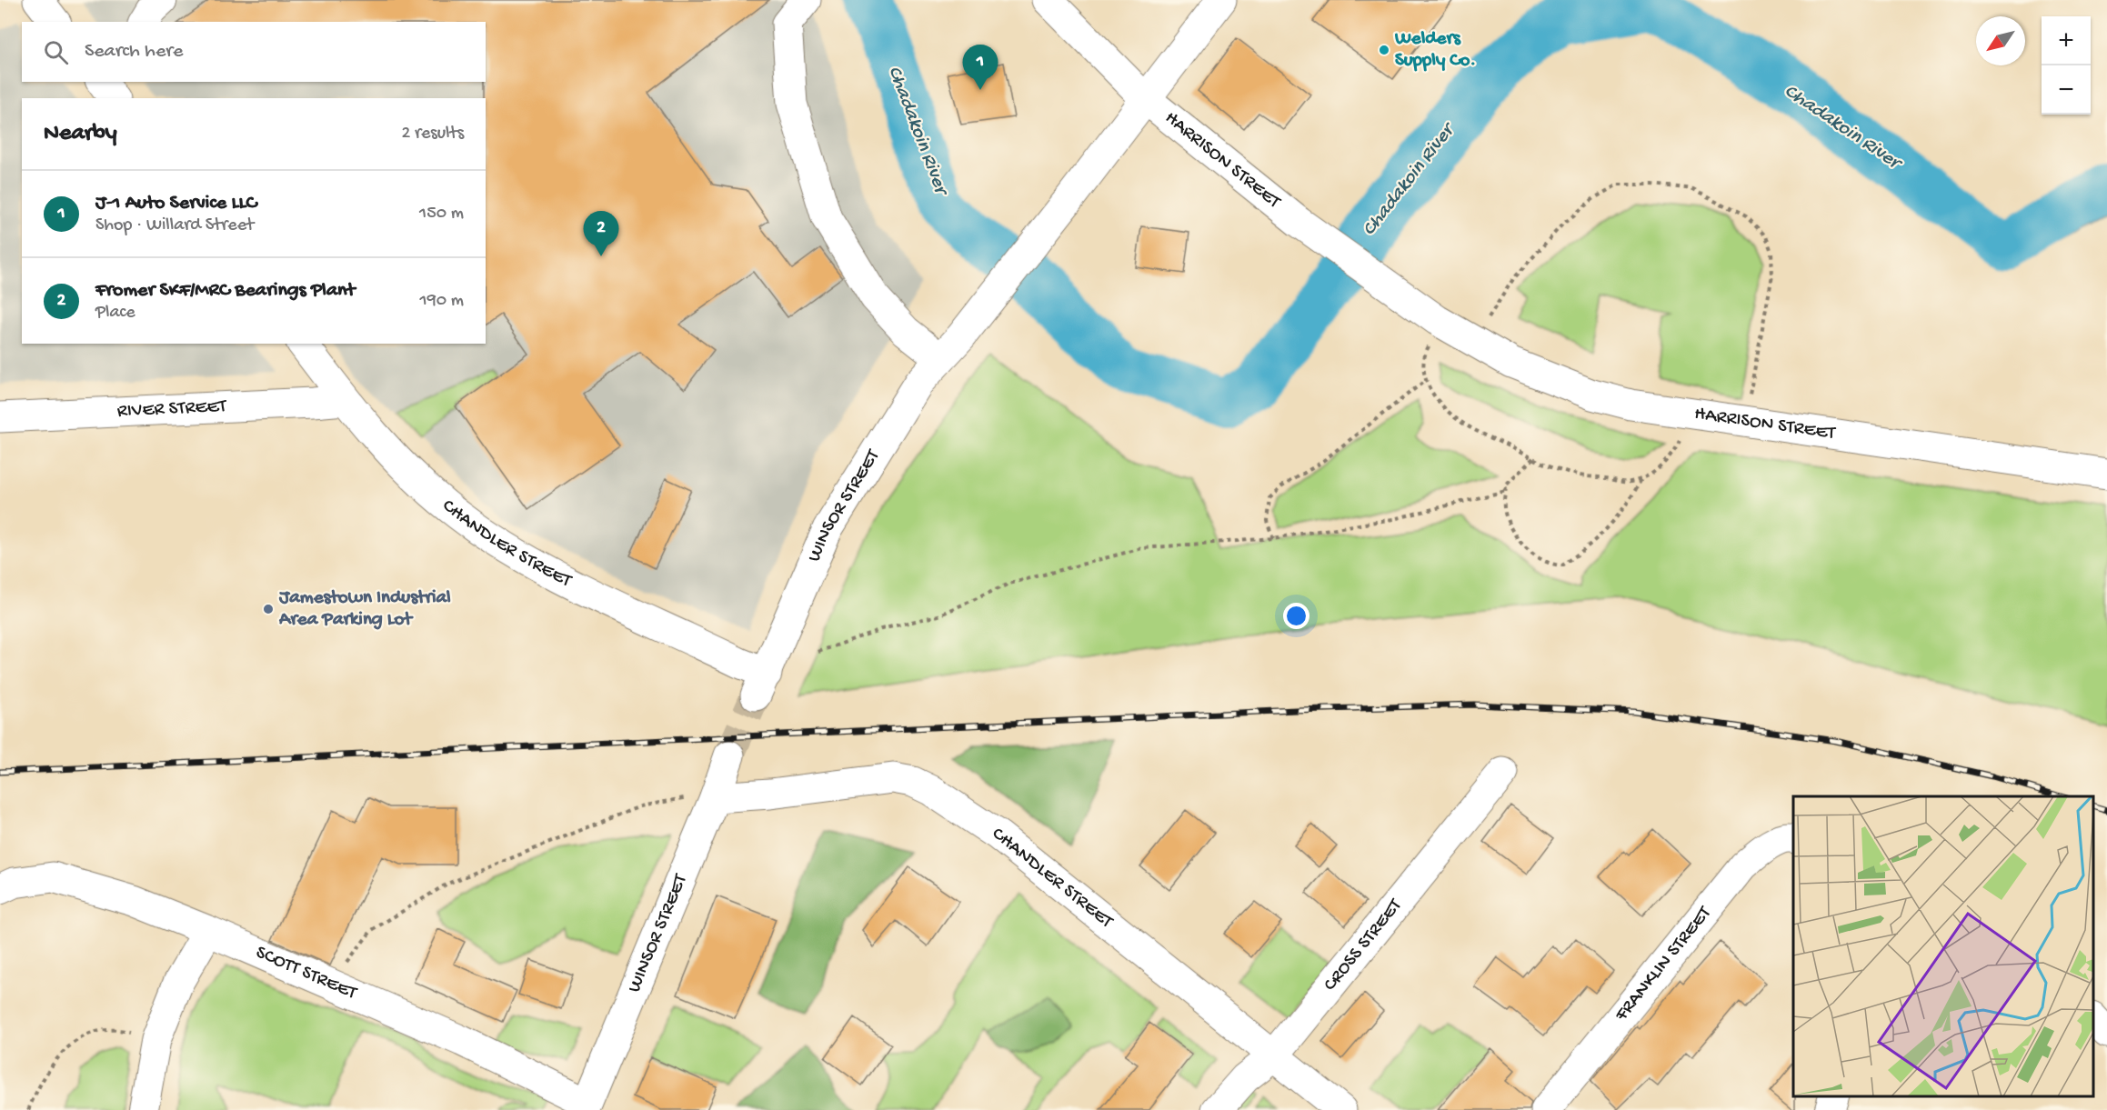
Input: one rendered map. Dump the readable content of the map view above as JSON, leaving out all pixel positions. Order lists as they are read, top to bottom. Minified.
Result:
{"streets":{"street":["HARRISON STREET","RIVER STREET","WINSOR STREET","CHANDLER STREET","CROSS STREET","FRANKLIN STREET","SCOTT STREET"]},"crossings":[["HARRISON STREET","WINSOR STREET"],["RIVER STREET","CHANDLER STREET"],["WINSOR STREET","CHANDLER STREET"],["WINSOR STREET","SCOTT STREET"],["CHANDLER STREET","CROSS STREET"]],"water":["Chadakoin River"],"places":["Welders Supply Co.","Jamestown Industrial Area Parking Lot"],"north":"bottom left","page":{"map_buttons":["+","−"],"search":"Search here","pins":["1","2"],"heading":["Nearby","2 results"],"list":[{"mark":"1","name":"J-1 Auto Service LLC","note":"Shop · Willard Street","value":"150 m"},{"mark":"2","name":"Fromer SKF/MRC Bearings Plant","note":"Place","value":"190 m"}]}}
